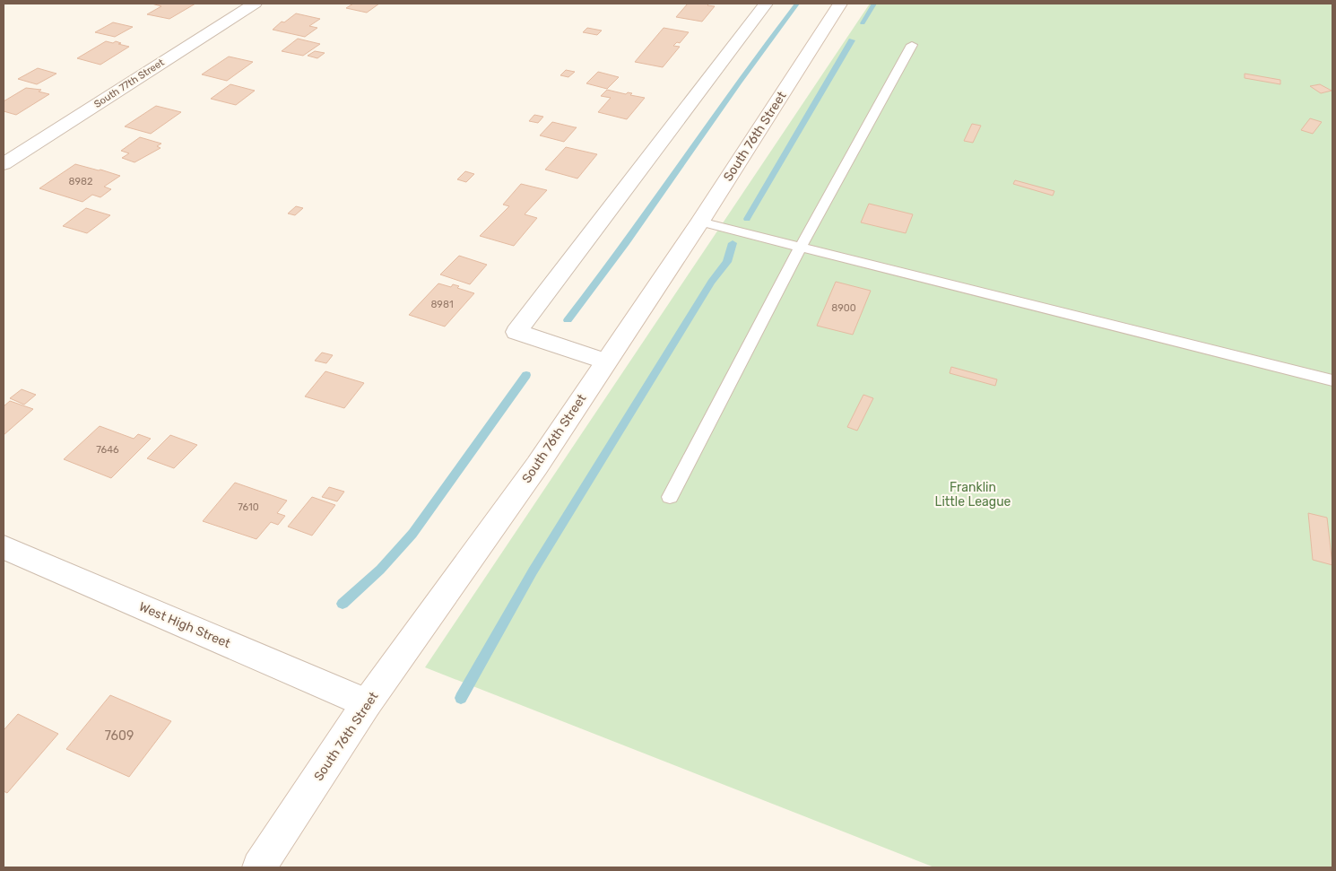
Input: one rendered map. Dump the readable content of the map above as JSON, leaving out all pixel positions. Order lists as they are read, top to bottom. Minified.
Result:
{"streets":{"street":["South 77th Street","South 76th Street","West High Street"]},"crossings":[["South 76th Street","West High Street"]],"parks":["Franklin Little League"],"house_numbers":["8982","8981","8900","7646","7610","7609"]}
